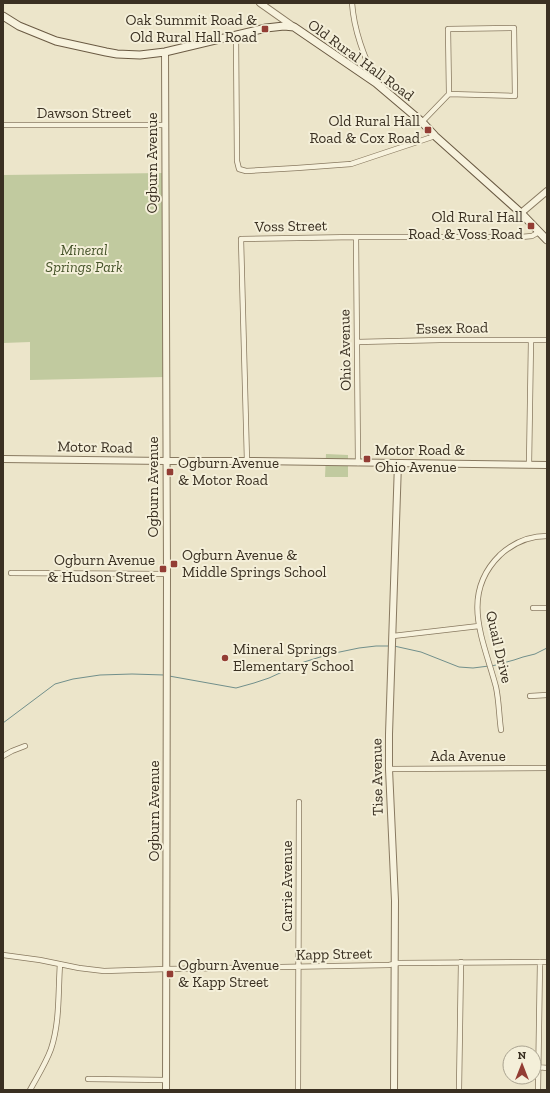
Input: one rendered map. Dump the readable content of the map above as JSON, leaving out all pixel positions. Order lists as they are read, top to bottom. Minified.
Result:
{"streets":{"main road":["Old Rural Hall Road"],"street":["Dawson Street","Ogburn Avenue","Voss Street","Essex Road","Ohio Avenue","Motor Road","Quail Drive","Ada Avenue","Tise Avenue","Carrie Avenue","Kapp Street"]},"crossings":[["Old Rural Hall Road","Voss Street"],["Dawson Street","Ogburn Avenue"],["Ogburn Avenue","Motor Road"],["Ogburn Avenue","Kapp Street"],["Voss Street","Ohio Avenue"],["Voss Street","Motor Road"],["Essex Road","Ohio Avenue"],["Ohio Avenue","Motor Road"],["Motor Road","Tise Avenue"],["Ada Avenue","Tise Avenue"],["Tise Avenue","Kapp Street"],["Carrie Avenue","Kapp Street"]],"parks":["Mineral Springs Park"],"places":{"transit":["Oak Summit Road & Old Rural Hall Road","Old Rural Hall Road & Cox Road","Old Rural Hall Road & Voss Road","Motor Road & Ohio Avenue","Ogburn Avenue & Motor Road","Ogburn Avenue & Middle Springs School","Ogburn Avenue & Hudson Street","Ogburn Avenue & Kapp Street"],"other":["Mineral Springs Elementary School"]},"north":"top"}
